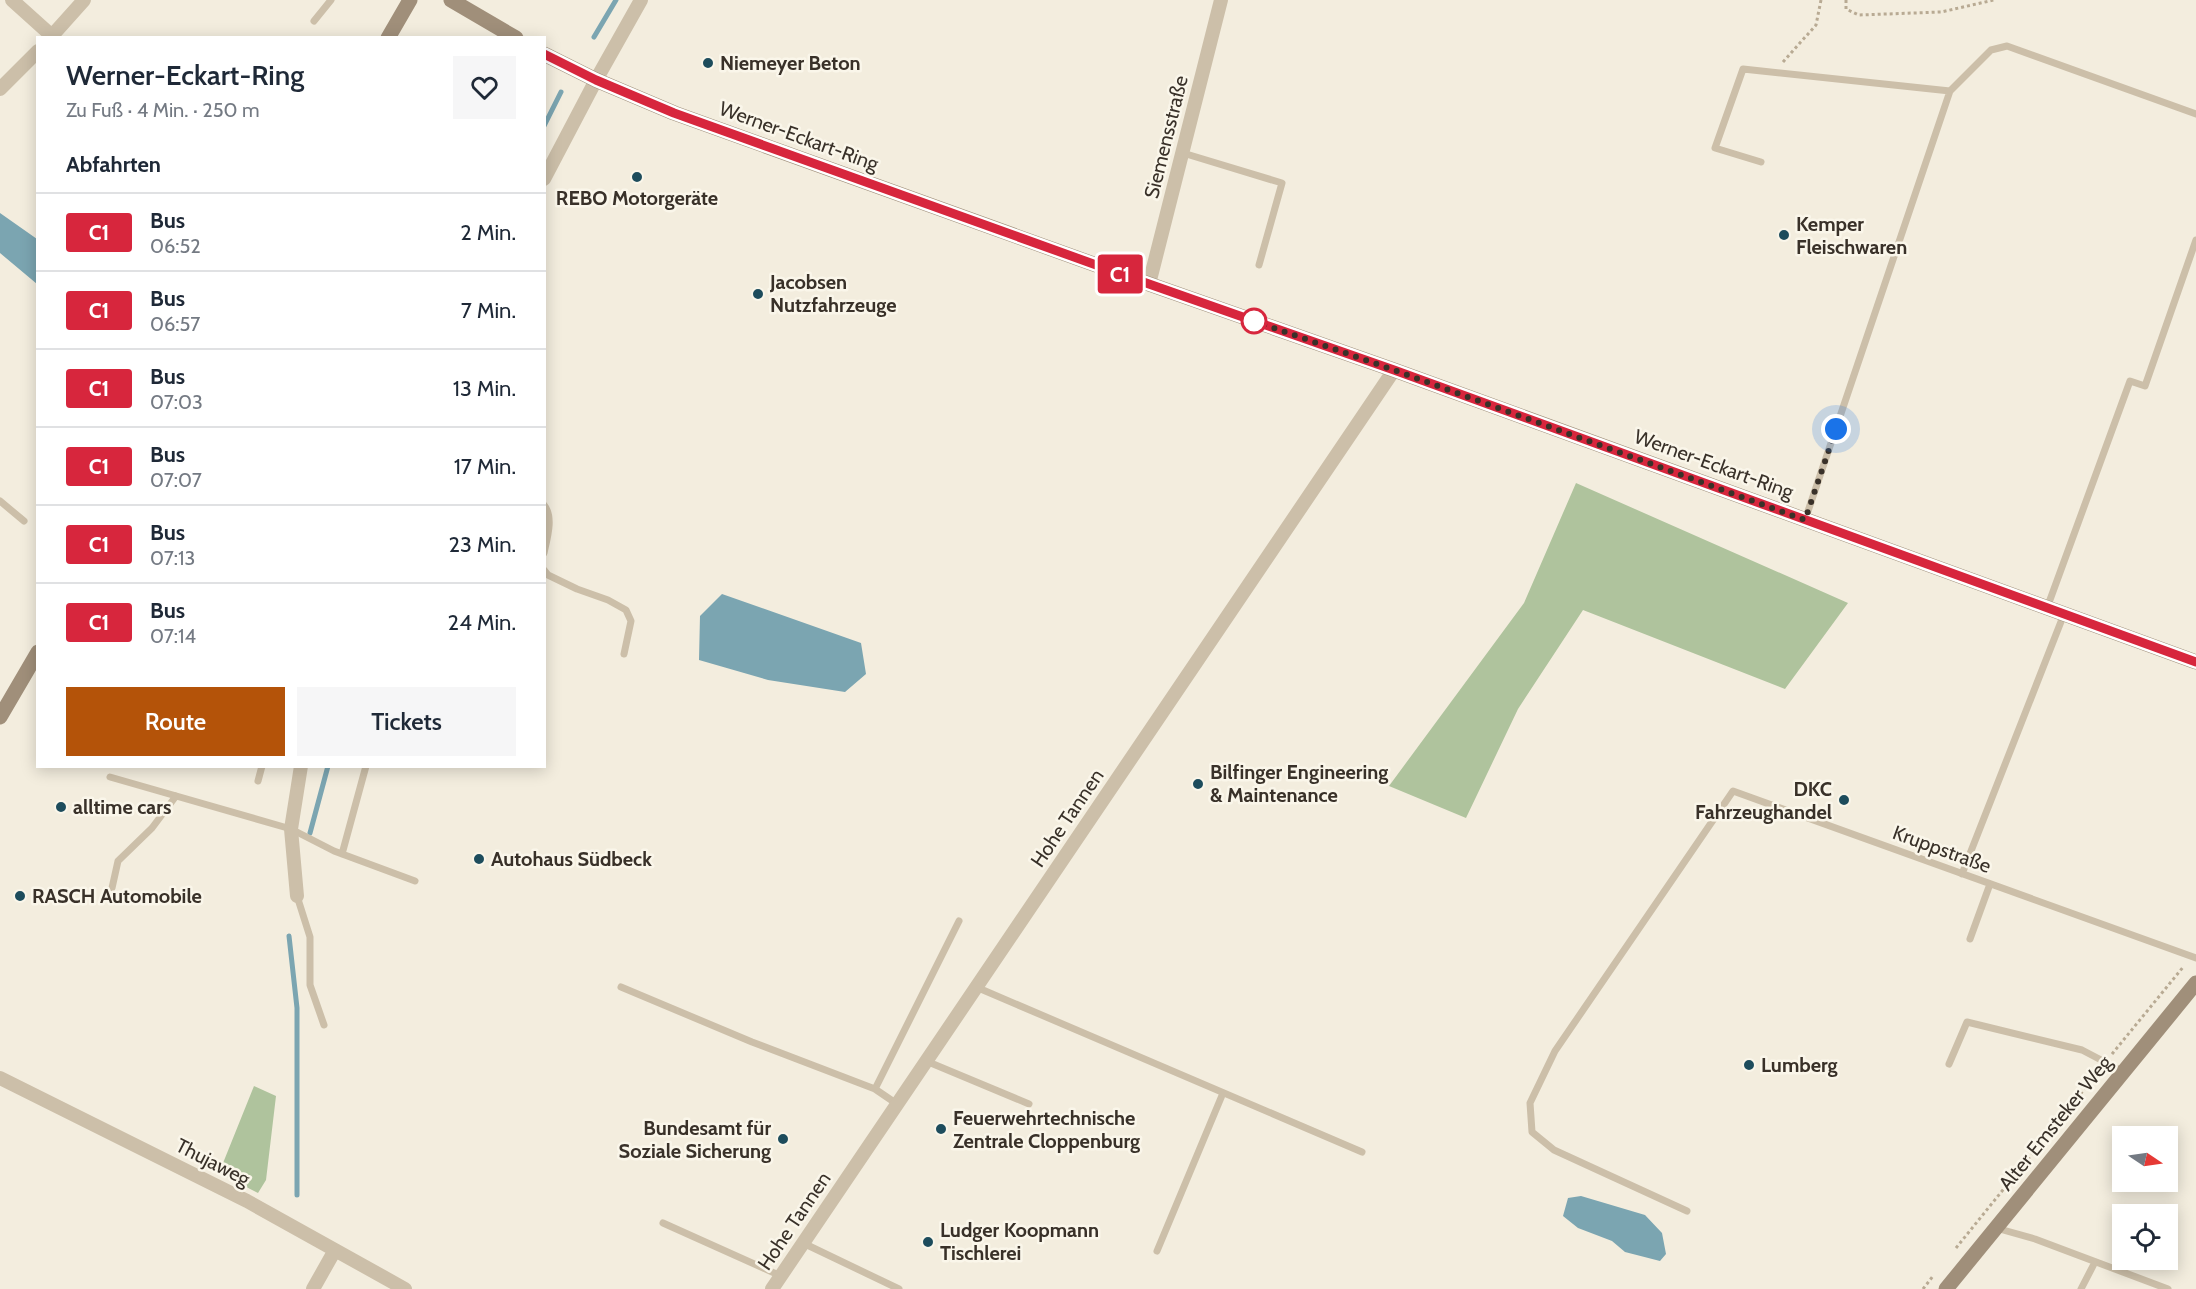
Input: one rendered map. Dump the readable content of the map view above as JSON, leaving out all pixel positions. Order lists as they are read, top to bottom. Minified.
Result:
{"streets":{"street":["Werner-Eckart-Ring","Siemensstraße","Hohe Tannen","Alter Emsteker Weg","Thujaweg"],"lane":["Kruppstraße"]},"crossings":[["Werner-Eckart-Ring","Siemensstraße"],["Werner-Eckart-Ring","Hohe Tannen"]],"places":["Niemeyer Beton","REBO Motorgeräte","Kemper Fleischwaren","Jacobsen Nutzfahrzeuge","Bilfinger Engineering & Maintenance","DKC Fahrzeughandel","alltime cars","Autohaus Südbeck","RASCH Automobile","Lumberg","Feuerwehrtechnische Zentrale Cloppenburg","Bundesamt für Soziale Sicherung","Ludger Koopmann Tischlerei"],"lines":["bus line C1"],"north":"right","page":{"on_map":"C1","heading":[["Werner-Eckart-Ring","Zu Fuß · 4 Min. · 250 m"],"Abfahrten"],"list":[{"mark":"C1","name":"Bus","note":"06:52","value":"2 Min."},{"mark":"C1","name":"Bus","note":"06:57","value":"7 Min."},{"mark":"C1","name":"Bus","note":"07:03","value":"13 Min."},{"mark":"C1","name":"Bus","note":"07:07","value":"17 Min."},{"mark":"C1","name":"Bus","note":"07:13","value":"23 Min."},{"mark":"C1","name":"Bus","note":"07:14","value":"24 Min."}],"buttons":["Route","Tickets"]}}
